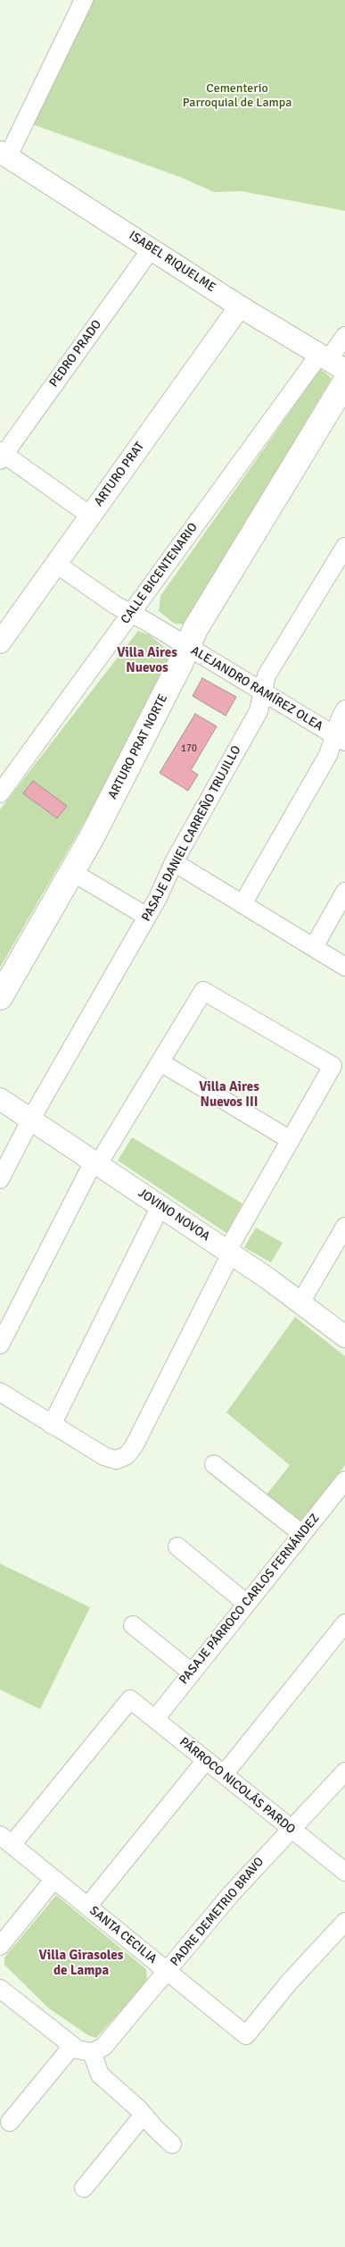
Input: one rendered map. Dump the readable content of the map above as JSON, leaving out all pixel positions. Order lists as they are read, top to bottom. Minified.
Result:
{"streets":{"main road":["ARTURO PRAT NORTE"],"street":["ISABEL RIQUELME","PEDRO PRADO","ARTURO PRAT","CALLE BICENTENARIO","ALEJANDRO RAMÍREZ OLEA","PASAJE DANIEL CARREÑO TRUJILLO","JOVINO NOVOA","PASAJE PÁRROCO CARLOS FERNÁNDEZ","PÁRROCO NICOLÁS PARDO","PADRE DEMETRIO BRAVO","SANTA CECILIA"]},"crossings":[["ISABEL RIQUELME","PEDRO PRADO"],["ISABEL RIQUELME","ARTURO PRAT"],["ISABEL RIQUELME","CALLE BICENTENARIO"],["ARTURO PRAT","ALEJANDRO RAMÍREZ OLEA"],["CALLE BICENTENARIO","ALEJANDRO RAMÍREZ OLEA"],["ALEJANDRO RAMÍREZ OLEA","ARTURO PRAT NORTE"],["ALEJANDRO RAMÍREZ OLEA","PASAJE DANIEL CARREÑO TRUJILLO"],["PASAJE DANIEL CARREÑO TRUJILLO","JOVINO NOVOA"],["PASAJE PÁRROCO CARLOS FERNÁNDEZ","PÁRROCO NICOLÁS PARDO"],["PÁRROCO NICOLÁS PARDO","PADRE DEMETRIO BRAVO"],["PÁRROCO NICOLÁS PARDO","SANTA CECILIA"],["PADRE DEMETRIO BRAVO","SANTA CECILIA"]],"districts":["Villa Aires Nuevos","Villa Aires Nuevos III","Villa Girasoles de Lampa"],"parks":["Cementerio Parroquial de Lampa"],"house_numbers":["170"]}
